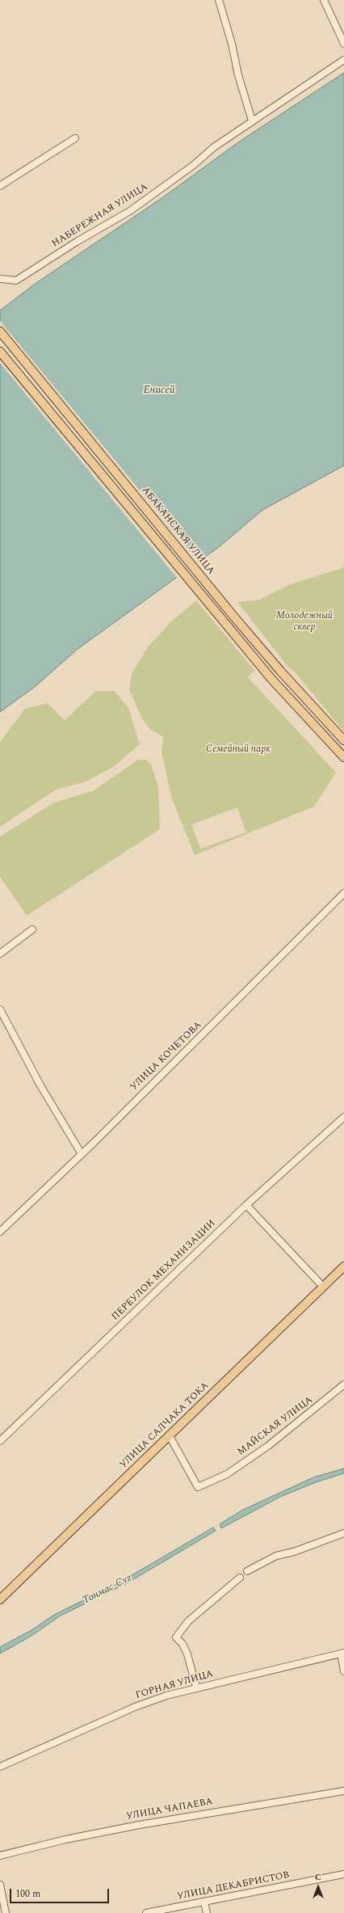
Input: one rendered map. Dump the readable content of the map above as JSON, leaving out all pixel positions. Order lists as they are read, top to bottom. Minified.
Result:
{"streets":{"main road":["АБАКАНСКАЯ УЛИЦА","УЛИЦА САЛЧАКА ТОКА"],"street":["НАБЕРЕЖНАЯ УЛИЦА","УЛИЦА КОЧЕТОВА","ПЕРЕУЛОК МЕХАНИЗАЦИИ","МАЙСКАЯ УЛИЦА","ГОРНАЯ УЛИЦА","УЛИЦА ЧАПАЕВА","УЛИЦА ДЕКАБРИСТОВ"]},"crossings":[["УЛИЦА САЛЧАКА ТОКА","МАЙСКАЯ УЛИЦА"]],"water":["Енисей","Тонмас-Суг"],"parks":["Молодежный сквер","Семейный парк"],"scale_bar":"100 m","north":"top"}
